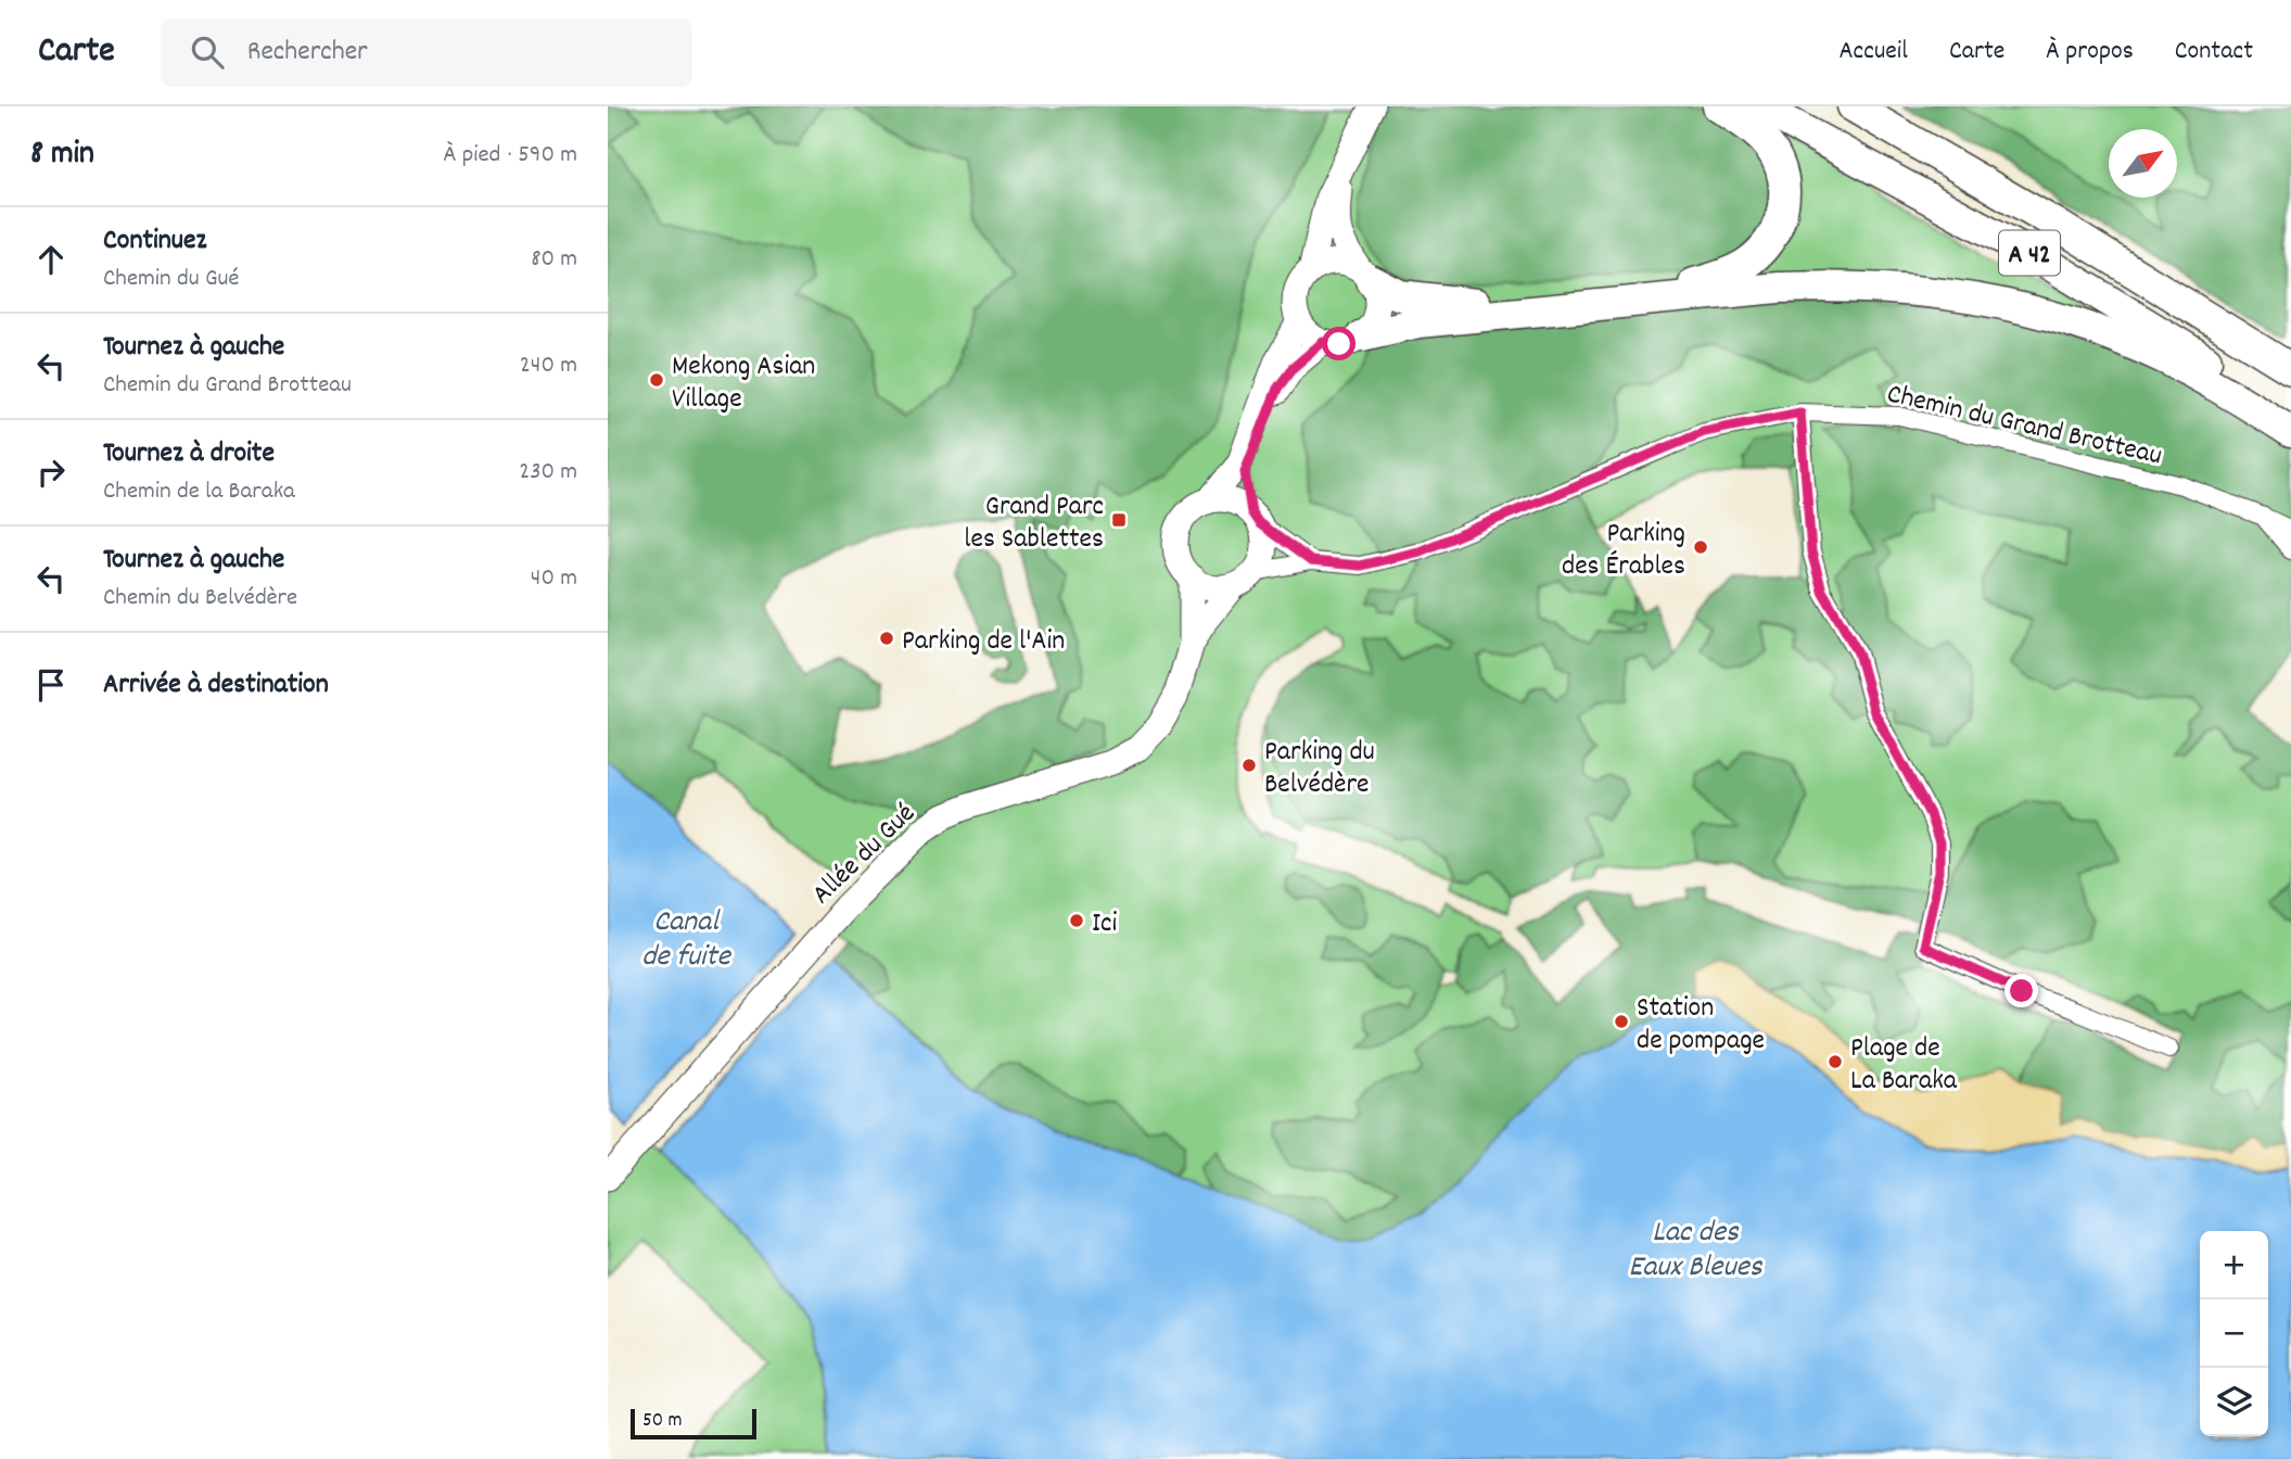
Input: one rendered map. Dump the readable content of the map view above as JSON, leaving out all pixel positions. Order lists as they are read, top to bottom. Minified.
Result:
{"streets":{"highway":["A 42"],"street":["Chemin du Grand Brotteau","Allée du Gué"]},"crossings":[["Chemin du Grand Brotteau","Allée du Gué"]],"water":["Canal de fuite","Lac des Eaux Bleues"],"places":{"other":["Mekong Asian Village","Parking des Érables","Parking de l'Ain","Parking du Belvédère","Ici","Station de pompage","Plage de La Baraka"],"transit":["Grand Parc les Sablettes"]},"scale_bar":"50 m","north":"top right","page":{"header":"Carte","search":"Rechercher","nav":["Accueil","Carte","À propos","Contact"],"heading":["8 min","À pied · 590 m"],"list":[["Continuez","Chemin du Gué","80 m"],["Tournez à gauche","Chemin du Grand Brotteau","240 m"],["Tournez à droite","Chemin de la Baraka","230 m"],["Tournez à gauche","Chemin du Belvédère","40 m"],"Arrivée à destination"],"map_buttons":["+","−"],"scale":"50 m"}}
